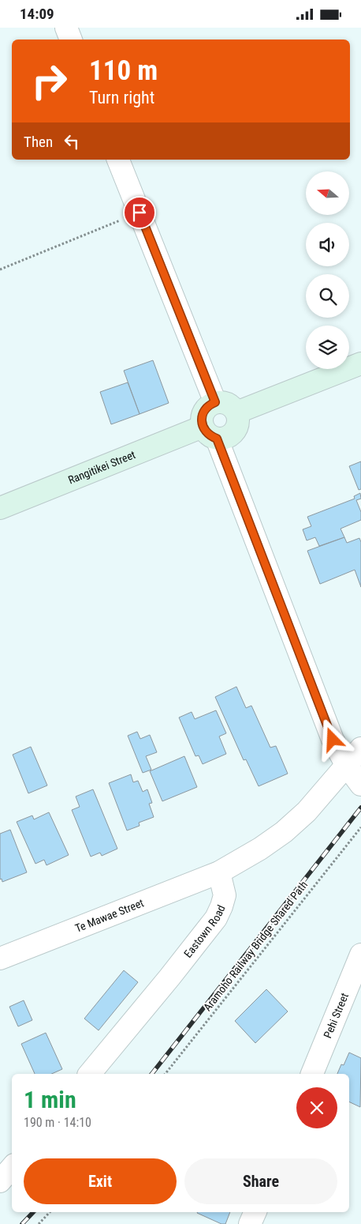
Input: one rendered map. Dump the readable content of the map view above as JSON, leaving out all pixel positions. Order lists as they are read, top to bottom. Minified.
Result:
{"streets":{"street":["Rangitikei Street","Te Mawae Street","Eastown Road","Pehi Street"],"path":["Aramoho Railway Bridge Shared Path"]},"crossings":[["Te Mawae Street","Eastown Road"]],"north":"left","page":{"status":"14:09","turn":["110 m","Turn right"],"then":"Then","heading":["1 min","190 m · 14:10"],"buttons":["Exit","Share"]}}
